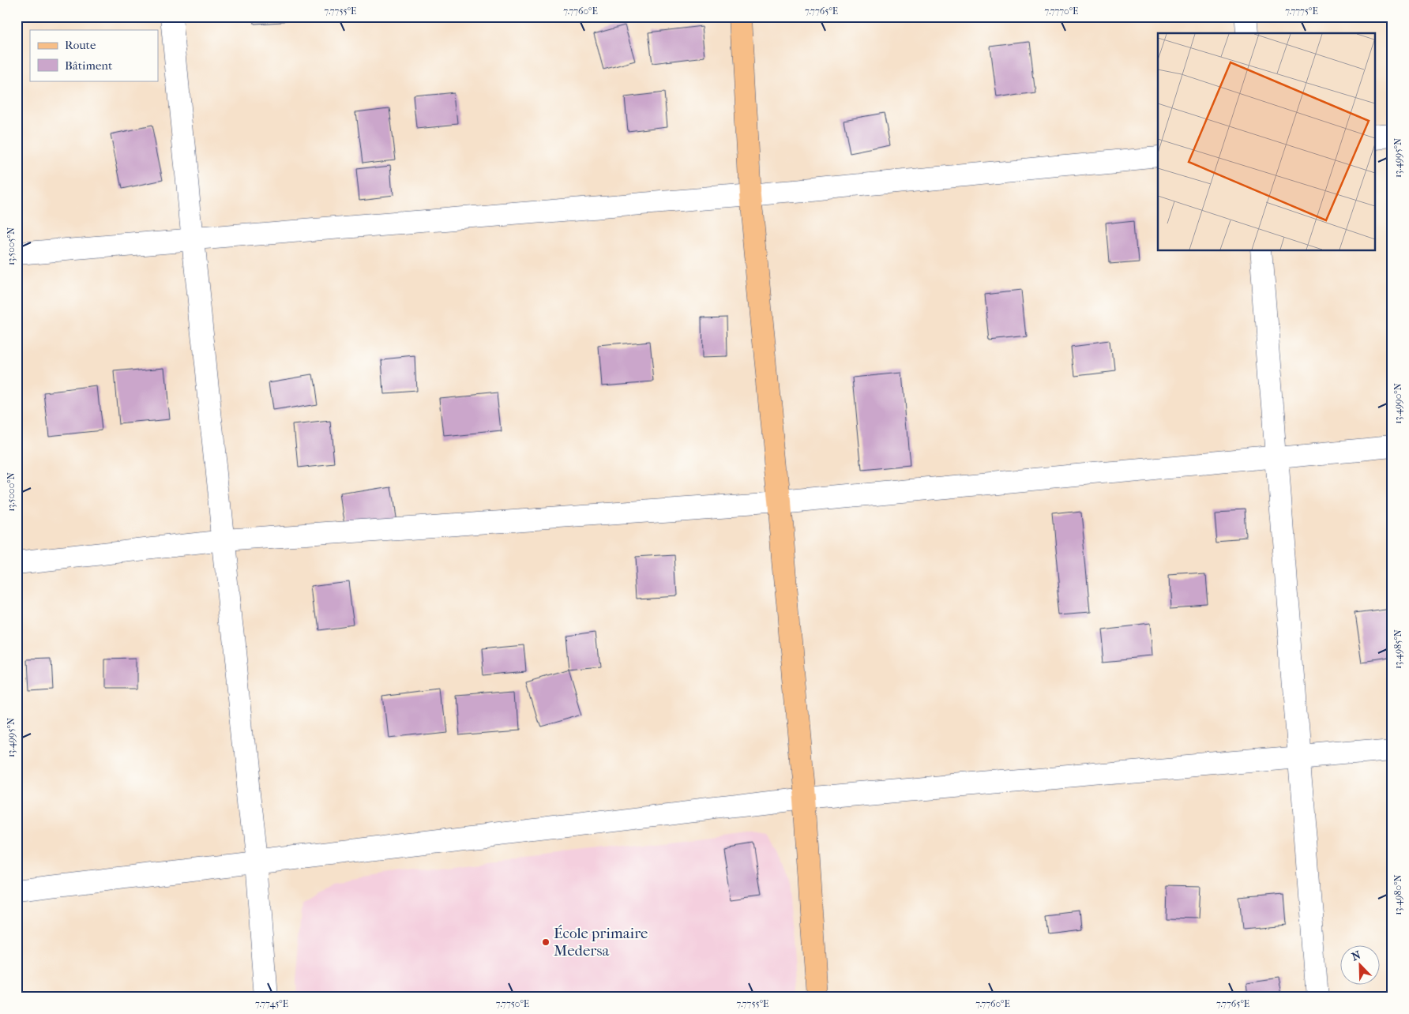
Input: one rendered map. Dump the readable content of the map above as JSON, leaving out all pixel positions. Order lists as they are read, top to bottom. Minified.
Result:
{"places":["École primaire Medersa"],"legend":["Route","Bâtiment"],"north":"top left","coordinates":["7.7755°E","7.7760°E","7.7765°E","7.7770°E","7.7775°E","13.4995°N","13.5005°N","13.4990°N","13.5000°N","13.4985°N","13.4980°N","7.7745°E","7.7750°E"]}
